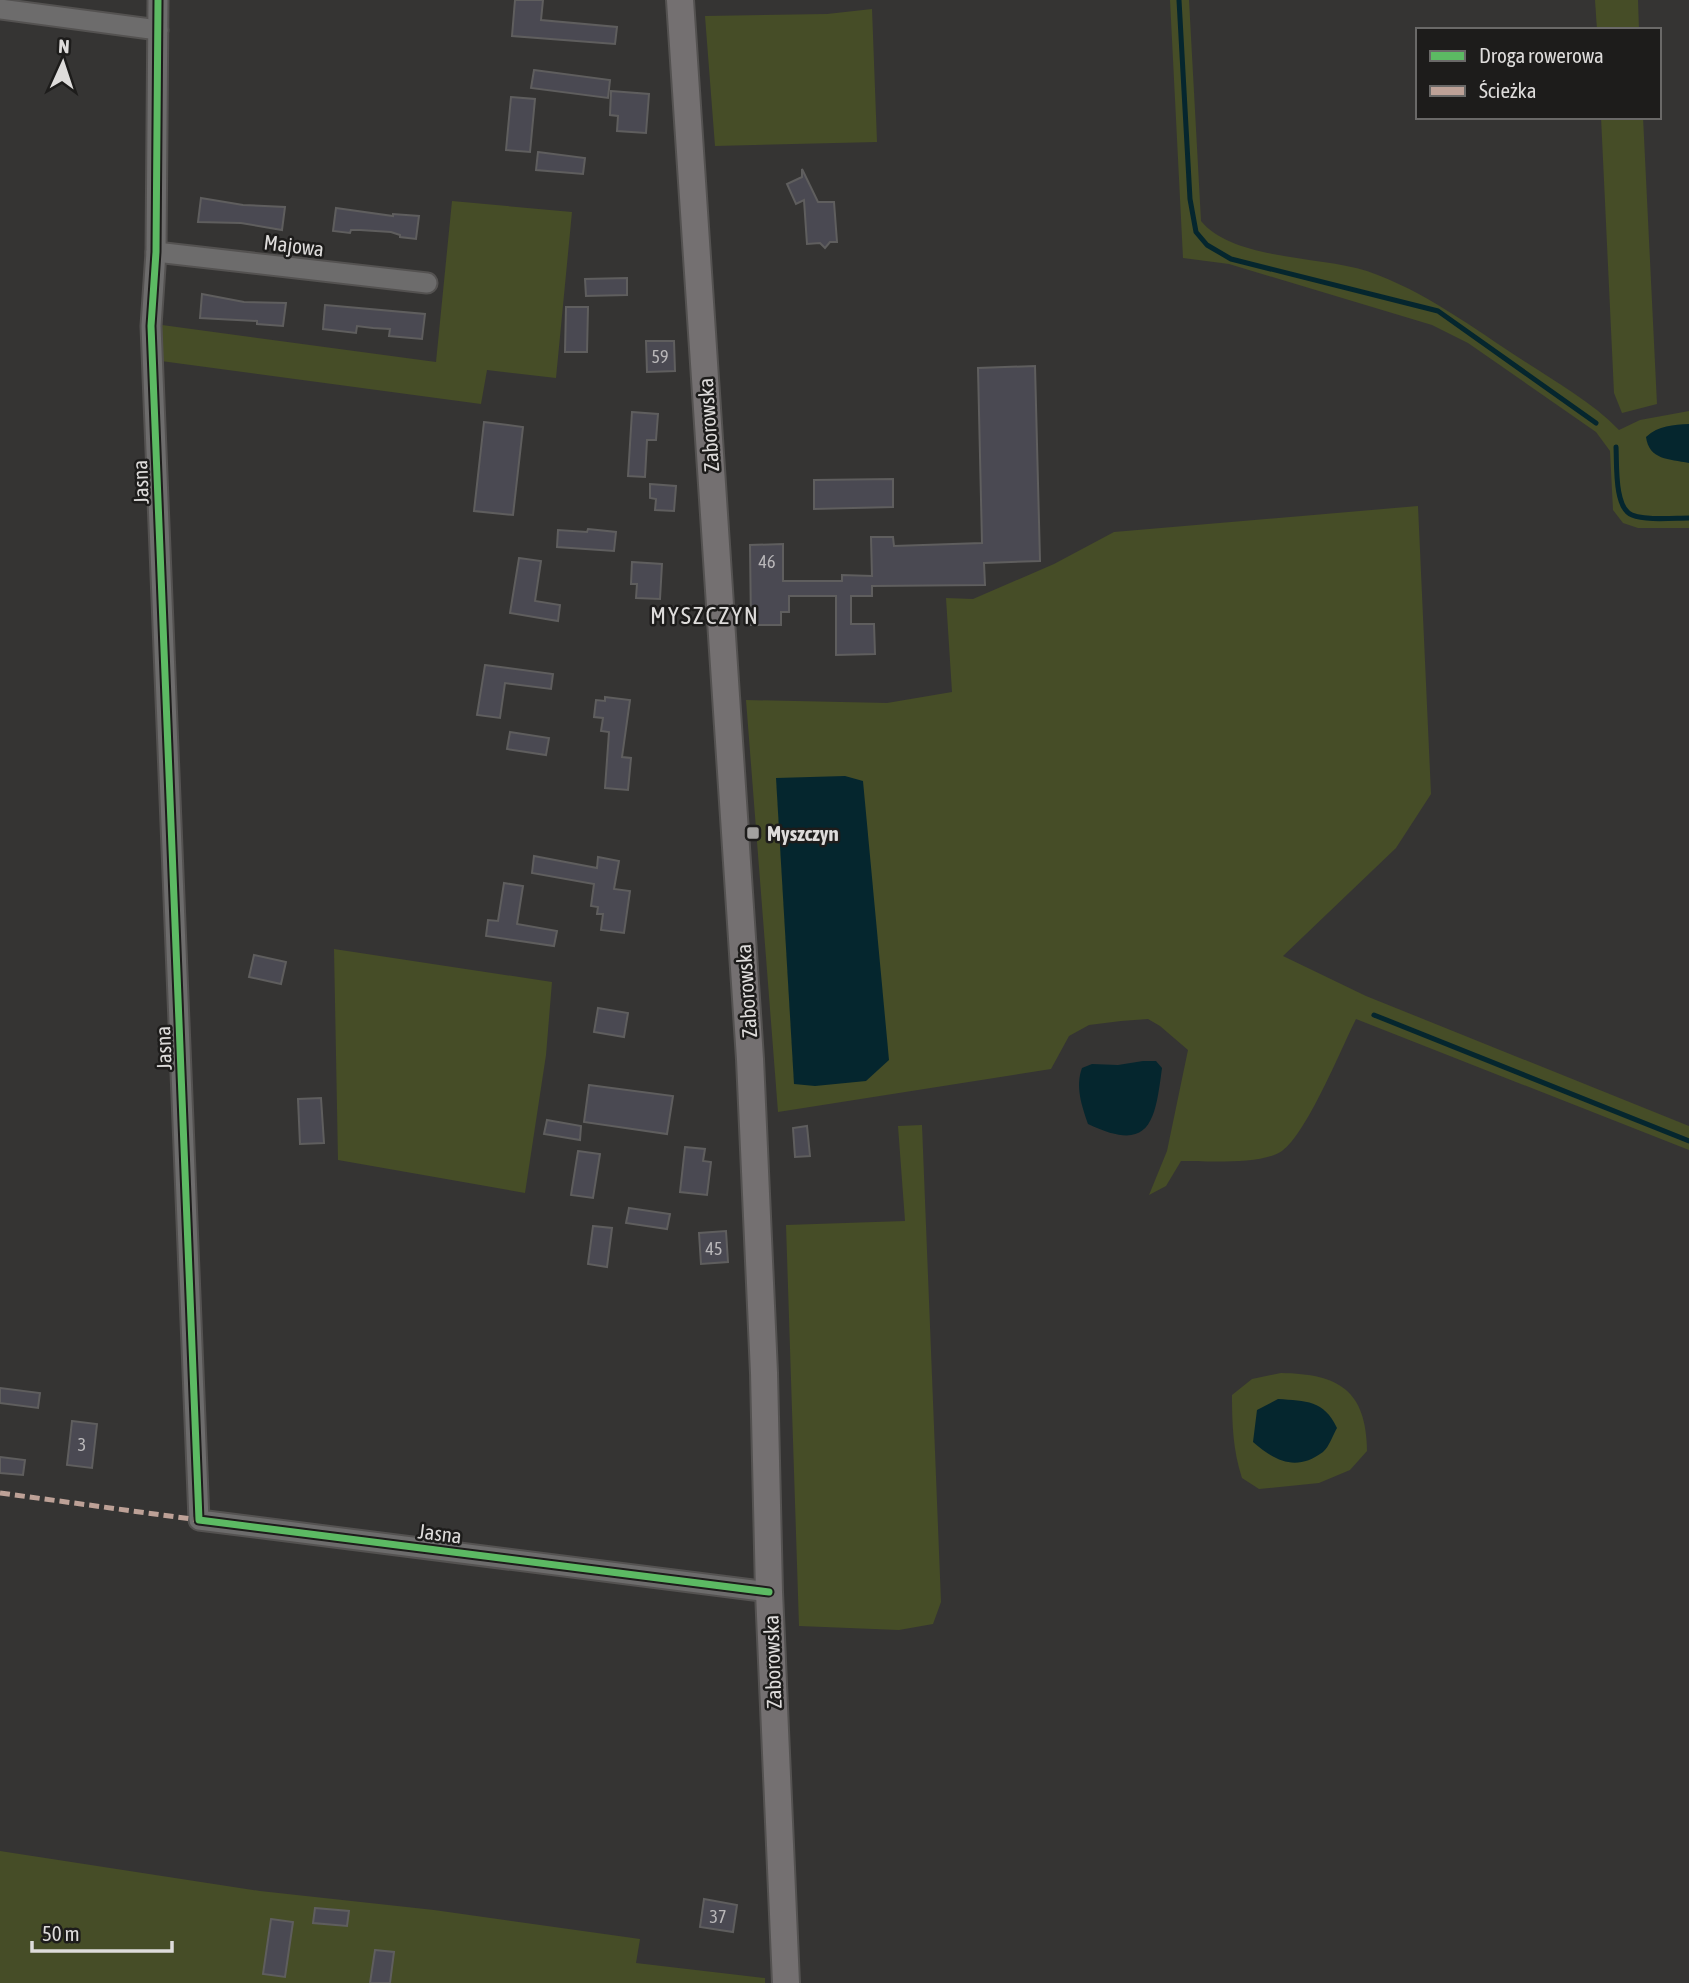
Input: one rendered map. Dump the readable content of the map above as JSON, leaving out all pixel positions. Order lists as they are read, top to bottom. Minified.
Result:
{"streets":{"main road":["Zaborowska"],"street":["Majowa","Jasna"]},"crossings":[["Majowa","Jasna"],["Zaborowska","Jasna"]],"districts":["MYSZCZYN"],"places":{"transit":["Myszczyn"]},"house_numbers":["59","46","45","3","37"],"legend":["Droga rowerowa","Ścieżka"],"scale_bar":"50 m","north":"top"}
